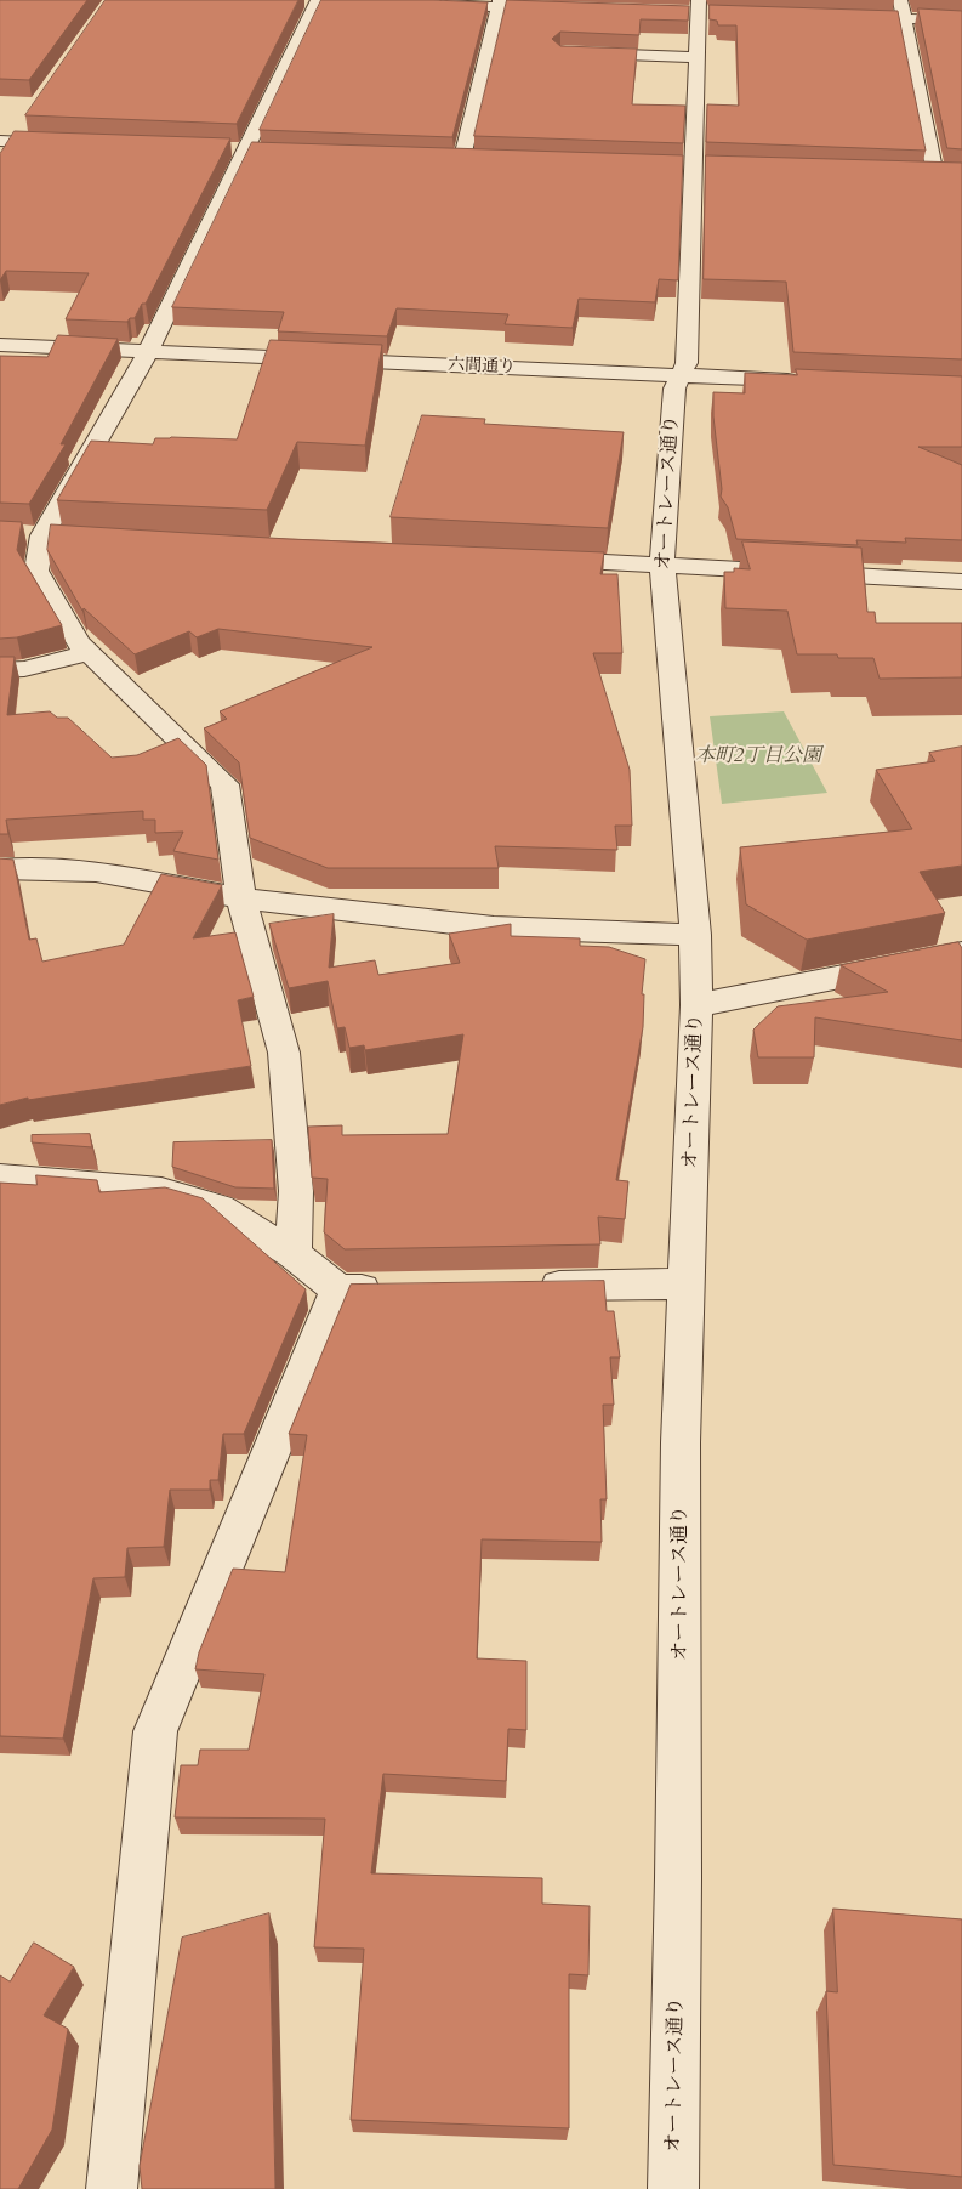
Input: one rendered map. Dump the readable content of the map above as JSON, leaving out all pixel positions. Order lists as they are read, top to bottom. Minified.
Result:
{"streets":{"street":["六間通り","オートレース通り"]},"crossings":[["六間通り","オートレース通り"]],"parks":["本町2丁目公園"]}
